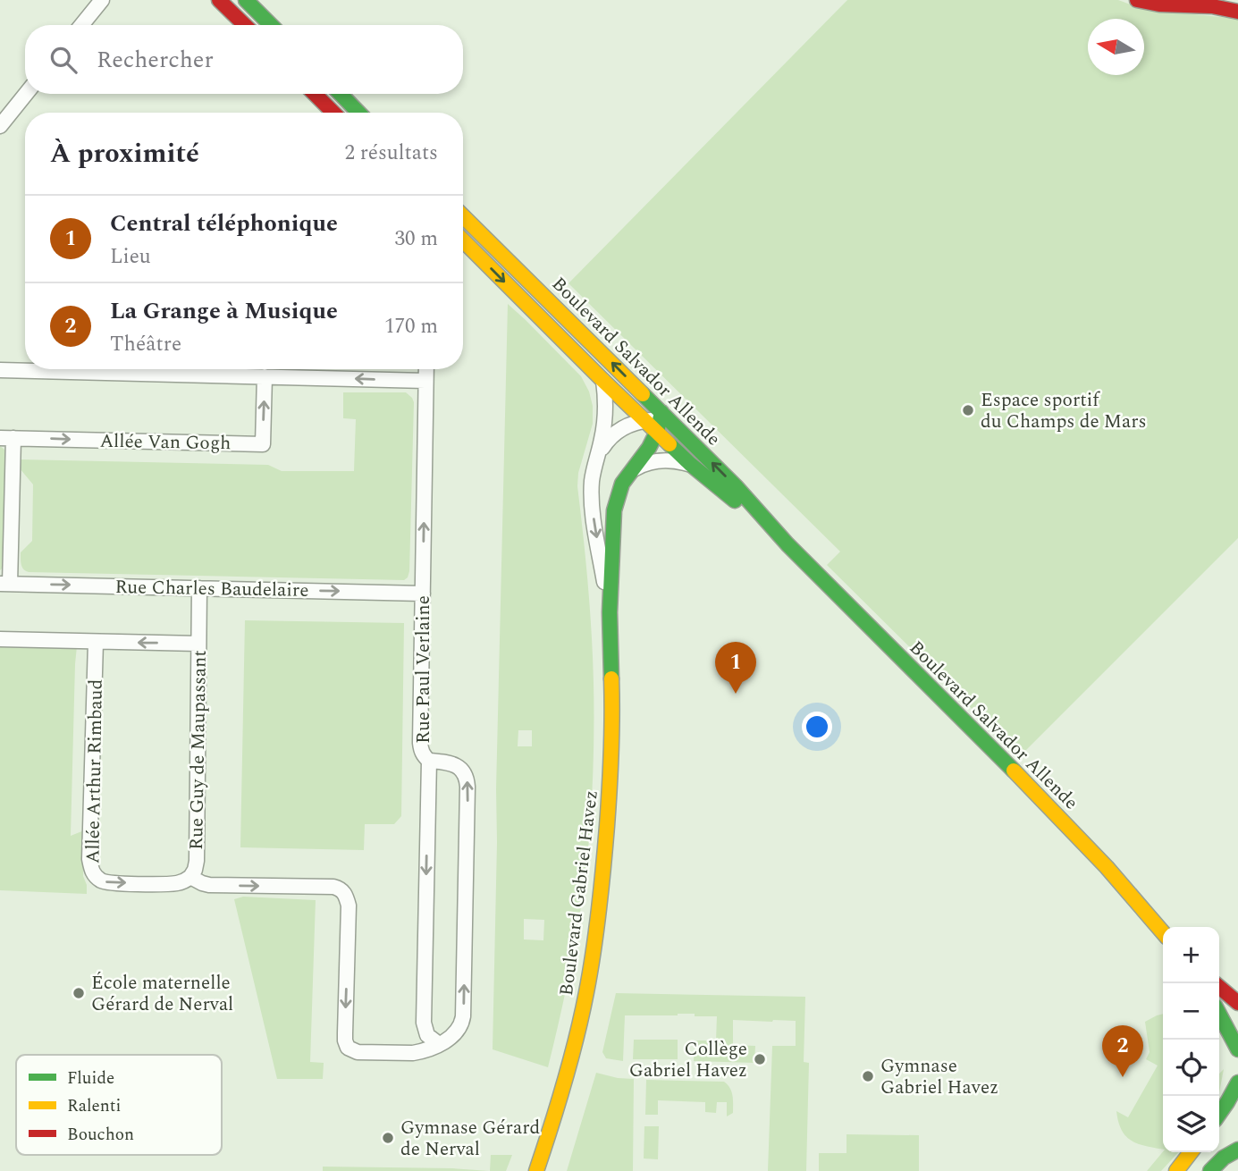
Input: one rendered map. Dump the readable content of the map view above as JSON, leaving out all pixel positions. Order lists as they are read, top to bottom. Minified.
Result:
{"streets":{"main road":["Boulevard Salvador Allende","Boulevard Gabriel Havez"],"street":["Allée Van Gogh","Rue Charles Baudelaire","Rue Paul Verlaine","Rue Guy de Maupassant","Allée Arthur Rimbaud"]},"crossings":[["Boulevard Salvador Allende","Boulevard Gabriel Havez"],["Rue Charles Baudelaire","Rue Paul Verlaine"],["Rue Charles Baudelaire","Rue Guy de Maupassant"],["Rue Paul Verlaine","Rue Guy de Maupassant"],["Rue Guy de Maupassant","Allée Arthur Rimbaud"]],"places":["Espace sportif du Champs de Mars","École maternelle Gérard de Nerval","Collège Gabriel Havez","Gymnase Gabriel Havez","Gymnase Gérard de Nerval"],"legend":["Fluide","Ralenti","Bouchon"],"north":"left","page":{"search":"Rechercher","heading":["À proximité","2 résultats"],"list":[{"mark":"1","name":"Central téléphonique","note":"Lieu","value":"30 m"},{"mark":"2","name":"La Grange à Musique","note":"Théâtre","value":"170 m"}],"pins":["1","2"],"map_buttons":["+","−"]}}
